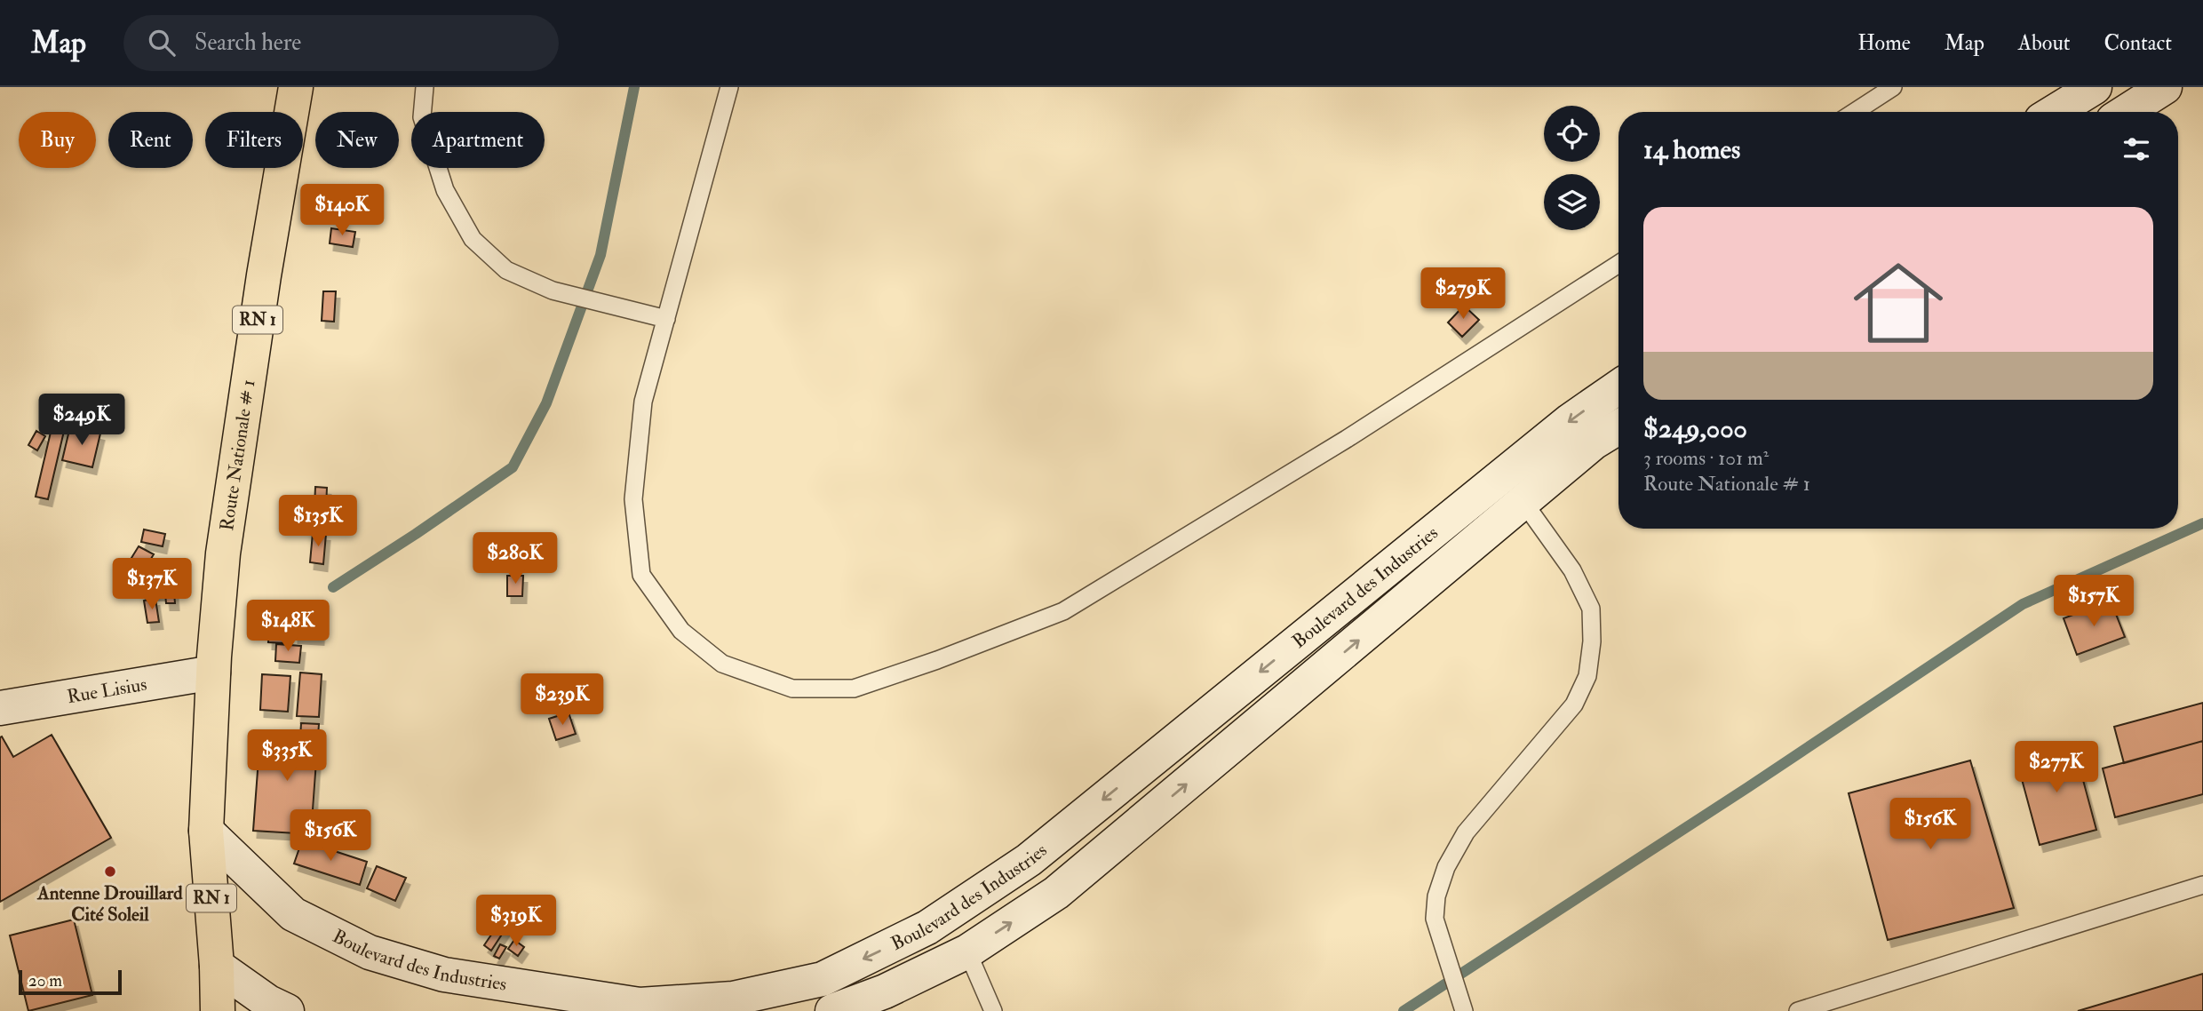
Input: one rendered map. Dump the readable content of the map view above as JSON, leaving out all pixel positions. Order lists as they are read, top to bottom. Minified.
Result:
{"streets":{"main road":["RN 1","Route Nationale # 1","Boulevard des Industries","Rue Lisius"]},"crossings":[["Route Nationale # 1","Boulevard des Industries"],["Route Nationale # 1","Rue Lisius"]],"places":["Antenne Drouillard Cité Soleil"],"scale_bar":"20 m","page":{"header":"Map","search":"Search here","nav":["Home","Map","About","Contact"],"chip":["Buy","Rent","Filters","New","Apartment"],"heading":"14 homes","price":["$140K","$279K","$249K","$135K","$280K","$137K","$157K","$148K","$239K","$335K","$277K","$156K","$156K","$319K"],"list":[{"name":"$249,000","note":"3 rooms · 101 m² · Route Nationale # 1"}],"scale":"20 m"}}
